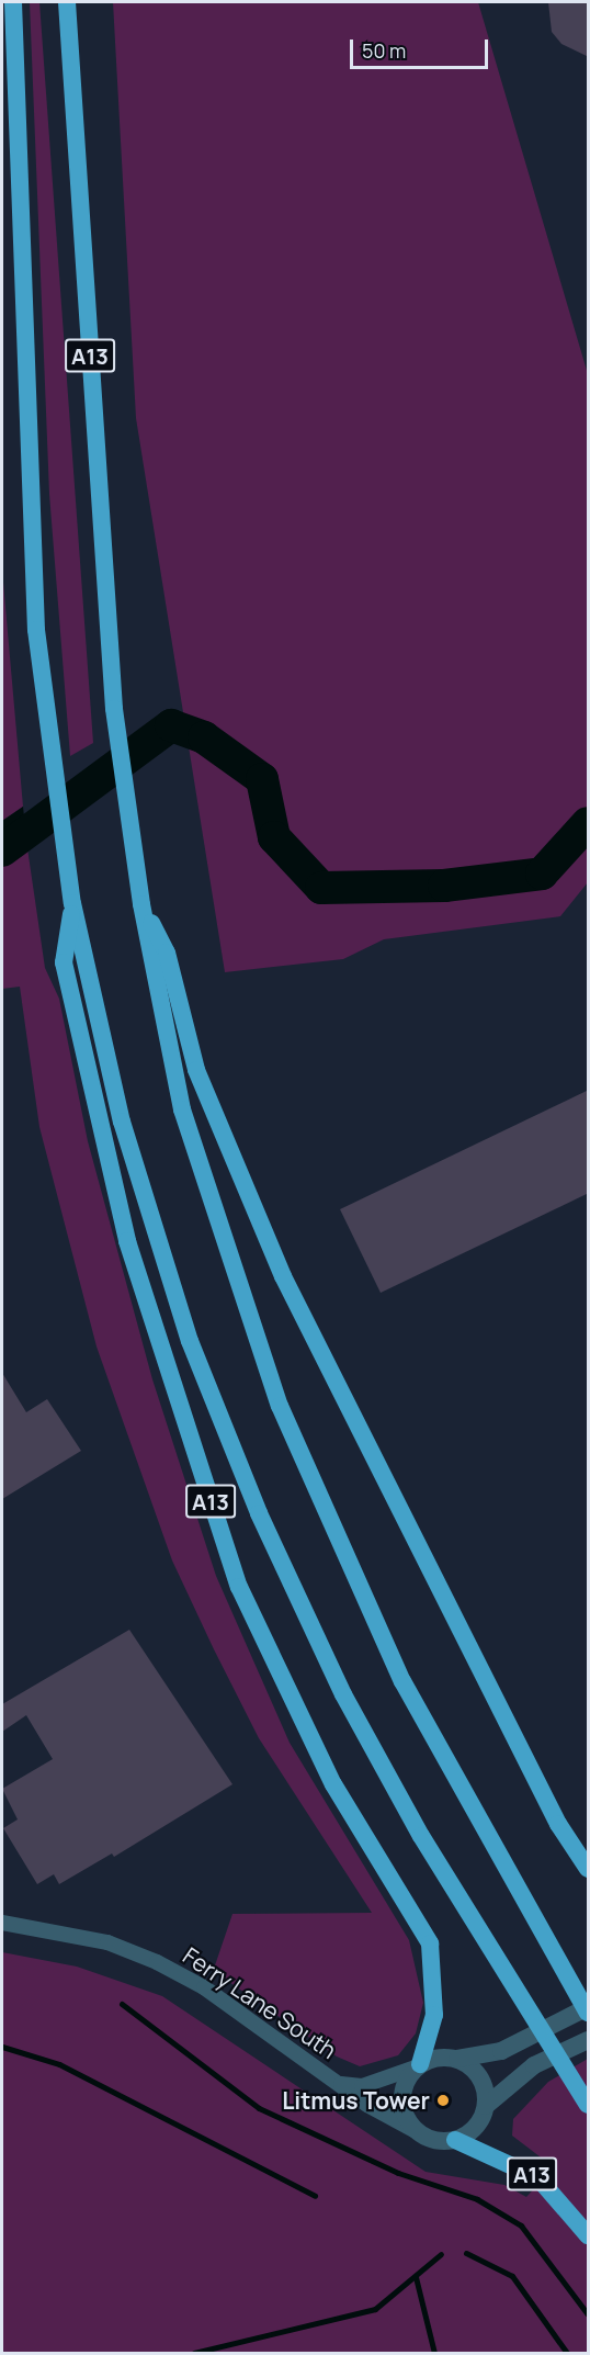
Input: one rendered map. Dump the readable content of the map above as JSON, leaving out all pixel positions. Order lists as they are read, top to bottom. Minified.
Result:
{"streets":{"highway":["A13"],"street":["Ferry Lane South"]},"crossings":[["A13","Ferry Lane South"]],"places":["Litmus Tower"],"scale_bar":"50 m"}
